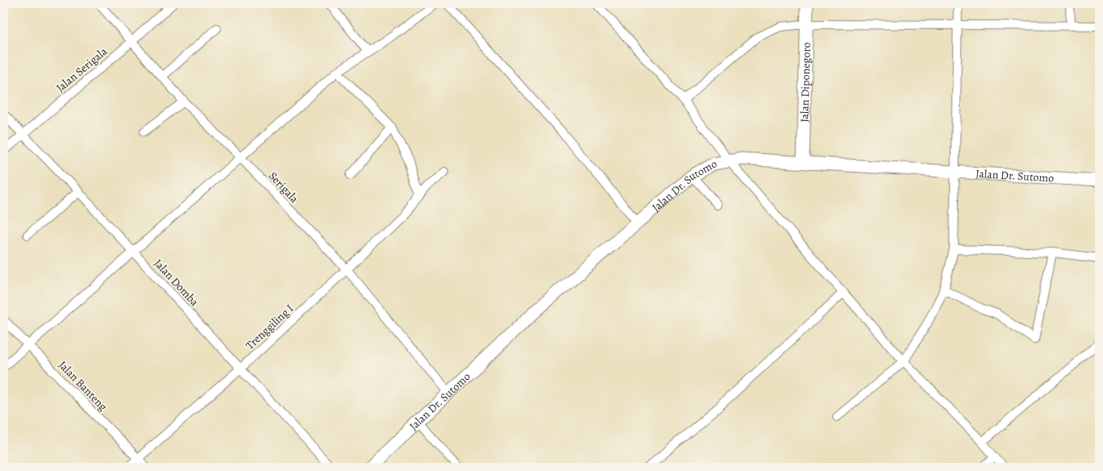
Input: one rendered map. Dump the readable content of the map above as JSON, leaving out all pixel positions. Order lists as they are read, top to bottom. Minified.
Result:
{"streets":{"street":["Jalan Serigala","Jalan Diponegoro","Jalan Dr. Sutomo","Serigala","Jalan Domba","Trenggiling I","Jalan Banteng"]},"crossings":[["Jalan Serigala","Serigala"],["Jalan Serigala","Jalan Domba"],["Jalan Diponegoro","Jalan Dr. Sutomo"],["Jalan Dr. Sutomo","Serigala"],["Serigala","Trenggiling I"],["Jalan Domba","Trenggiling I"],["Trenggiling I","Jalan Banteng"]]}
